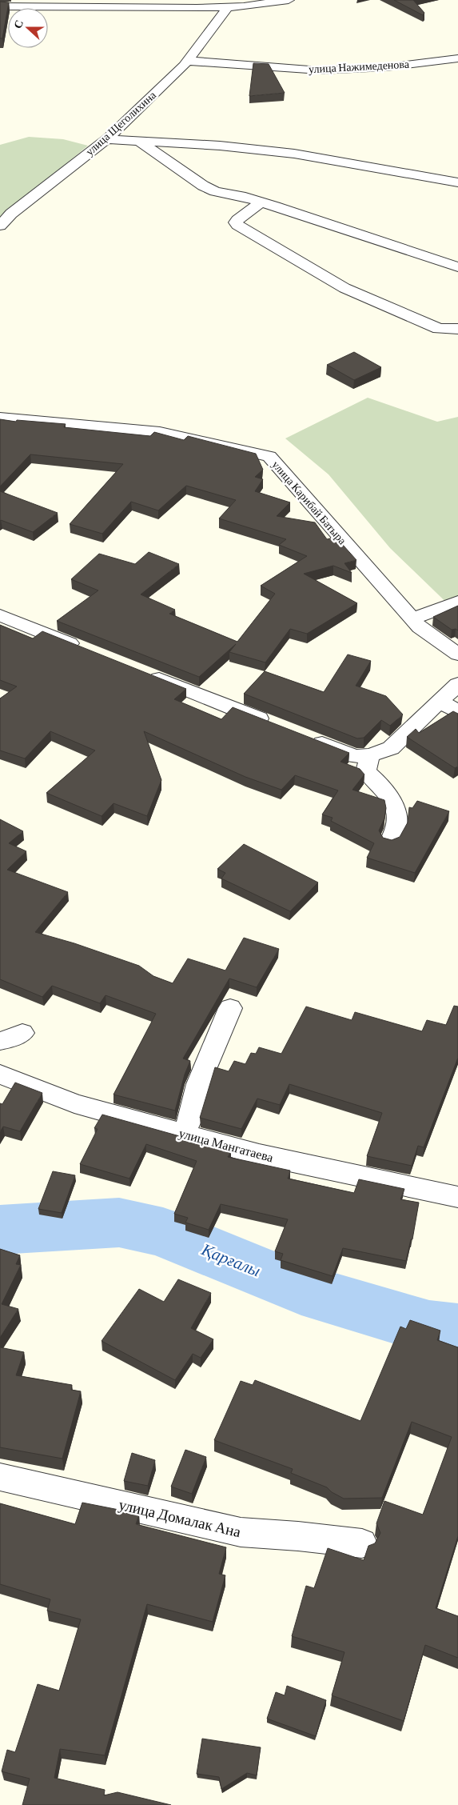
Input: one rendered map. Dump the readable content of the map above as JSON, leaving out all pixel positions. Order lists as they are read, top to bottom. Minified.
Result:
{"streets":{"street":["улица Нажимеденова","улица Щеголихина","улица Карибай Батыра","улица Мангатаева","улица Домалак Ана"]},"crossings":[["улица Нажимеденова","улица Щеголихина"]],"water":["Қарғалы"],"north":"left"}
